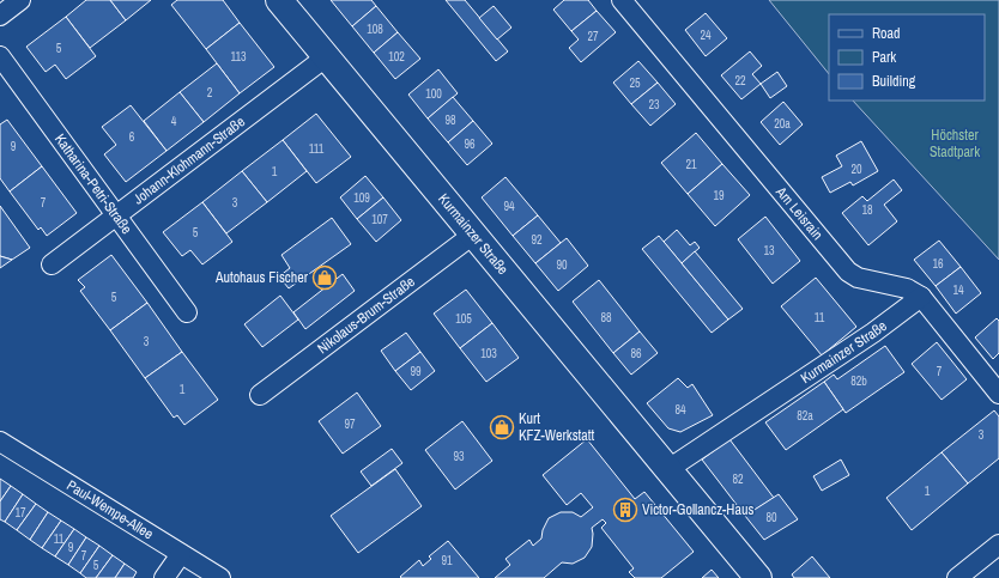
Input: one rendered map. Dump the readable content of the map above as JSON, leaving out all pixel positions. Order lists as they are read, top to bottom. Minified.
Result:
{"streets":{"main road":["Kurmainzer Straße"],"street":["Johann-Klohmann-Straße","Katharina-Petri-Straße","Am Leisrain","Nikolaus-Brum-Straße","Paul-Wempe-Allee"]},"crossings":[["Johann-Klohmann-Straße","Katharina-Petri-Straße"],["Johann-Klohmann-Straße","Kurmainzer Straße"],["Am Leisrain","Kurmainzer Straße"],["Kurmainzer Straße","Nikolaus-Brum-Straße"]],"parks":["Höchster Stadtpark"],"places":{"shop":["Autohaus Fischer","Kurt KFZ-Werkstatt"],"building":["Victor-Gollancz-Haus"]},"house_numbers":["108","24","27","5","113","102","22","25","2","100","23","98","4","20a","6","96","9","111","21","20","1","19","109","7","3","94","18","107","5","92","13","16","90","14","5","88","11","105","3","103","86","99","7","82b","1","84","82a","97","3","93","82","1","17","80","11","9","7","91","5"],"legend":["Road","Park","Building"]}
